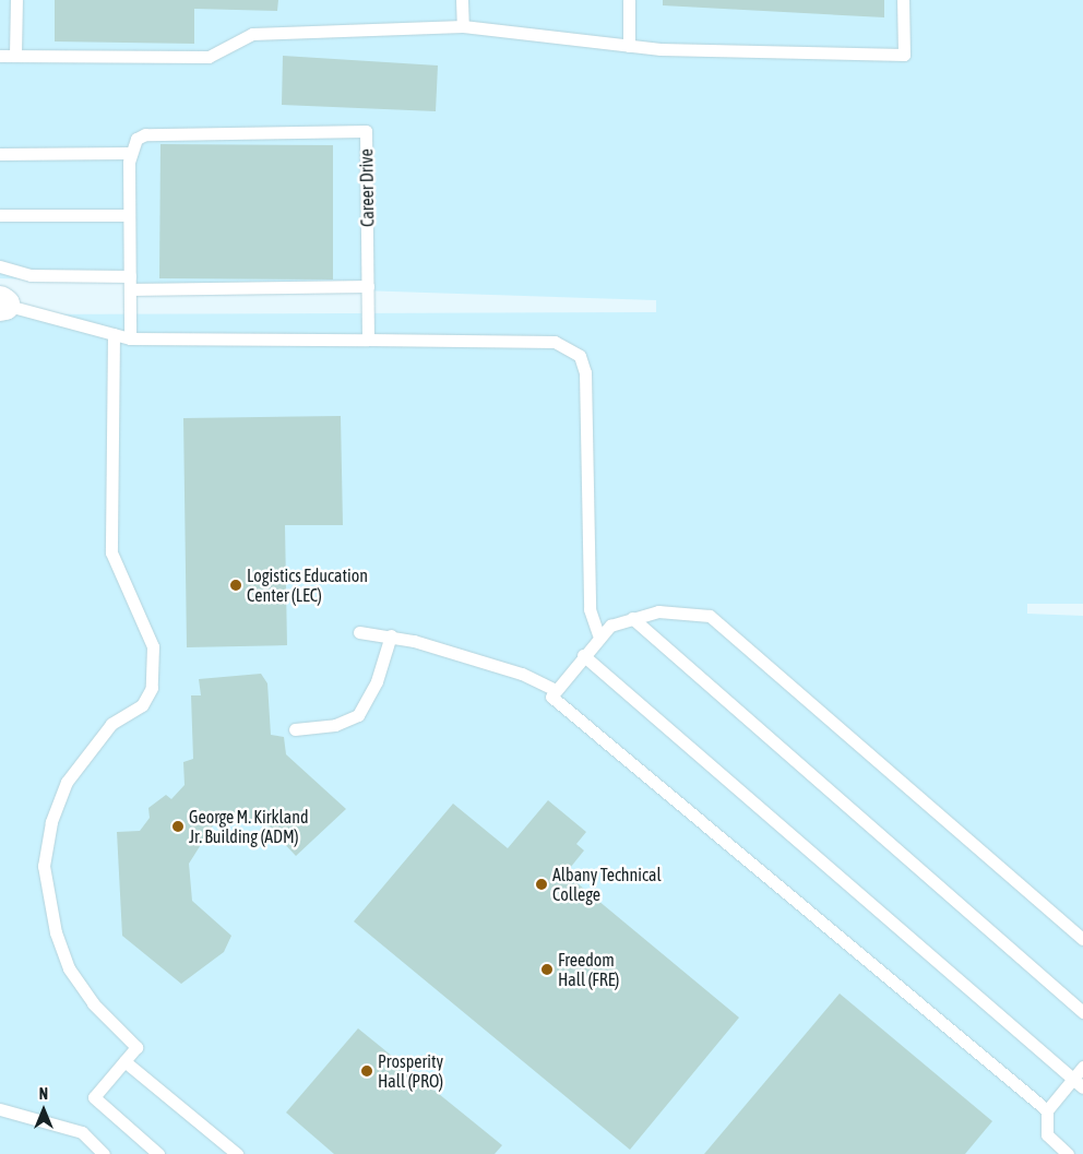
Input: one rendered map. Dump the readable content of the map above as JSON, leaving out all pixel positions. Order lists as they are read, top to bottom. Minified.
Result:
{"streets":{"lane":["Career Drive"]},"places":["Logistics Education Center (LEC)","George M. Kirkland Jr. Building (ADM)","Albany Technical College","Freedom Hall (FRE)","Prosperity Hall (PRO)"],"north":"top"}
